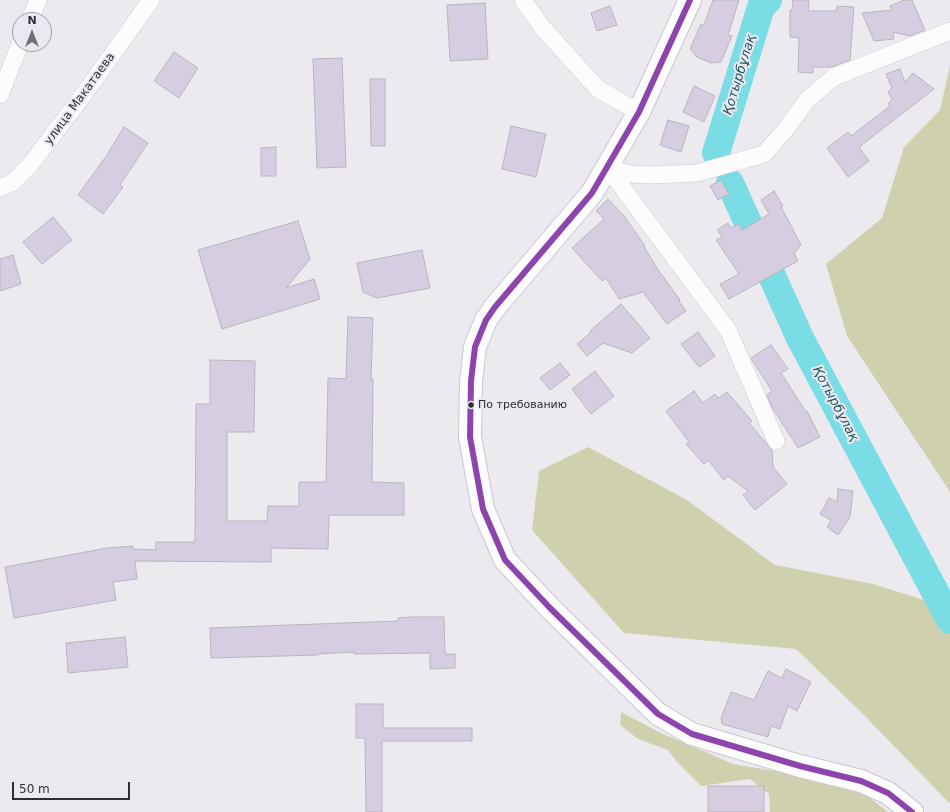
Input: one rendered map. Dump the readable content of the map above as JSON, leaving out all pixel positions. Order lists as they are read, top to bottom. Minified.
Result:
{"streets":{"street":["улица Макатаева"]},"water":["Қотырбұлақ"],"places":["По требованию"],"scale_bar":"50 m","north":"top"}
